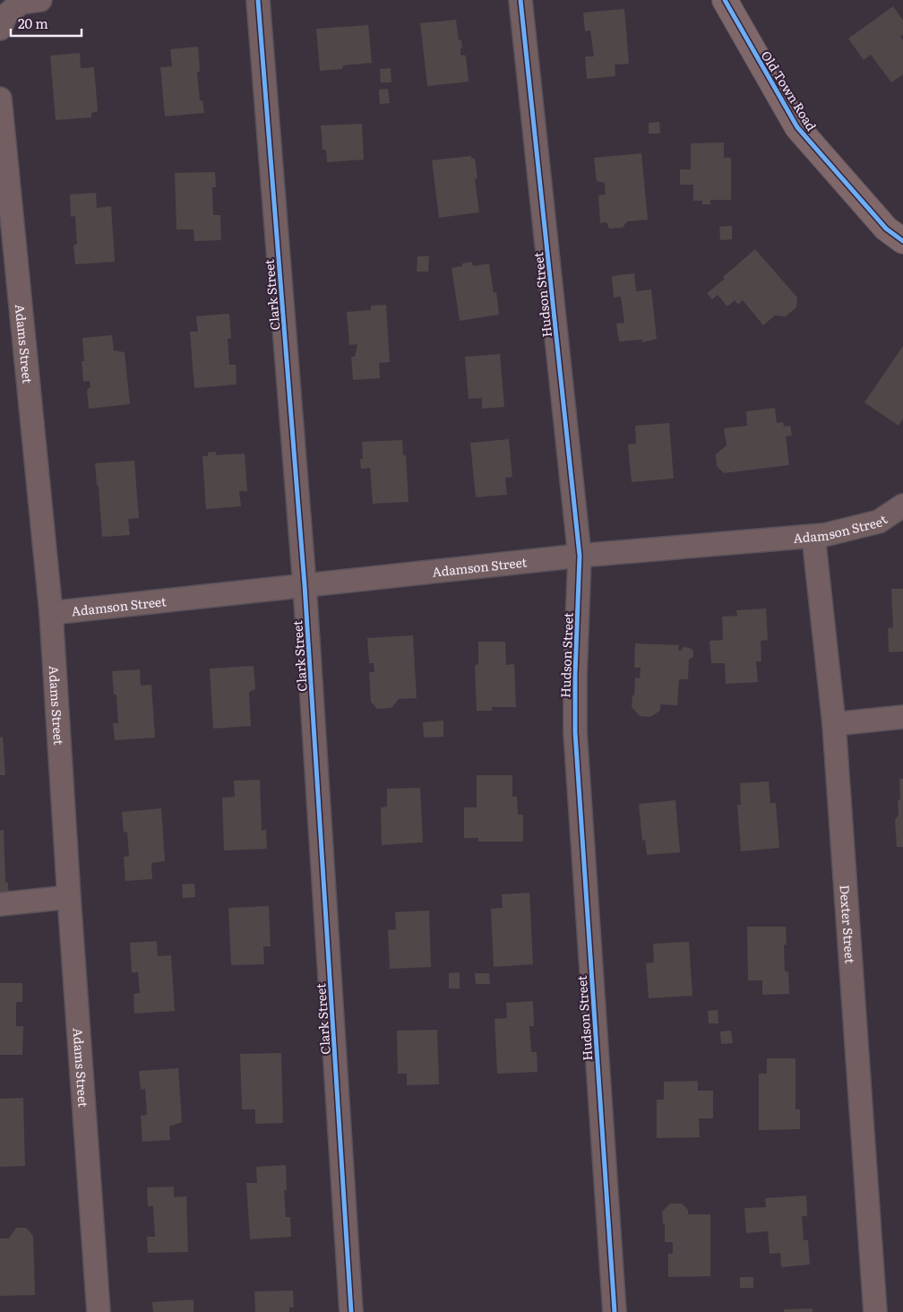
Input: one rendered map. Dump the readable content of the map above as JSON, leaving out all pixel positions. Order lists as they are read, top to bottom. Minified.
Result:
{"streets":{"main road":["Old Town Road"],"street":["Clark Street","Hudson Street","Adams Street","Adamson Street","Dexter Street"]},"crossings":[["Clark Street","Adamson Street"],["Hudson Street","Adamson Street"],["Adams Street","Adamson Street"],["Adamson Street","Dexter Street"]],"scale_bar":"20 m"}
